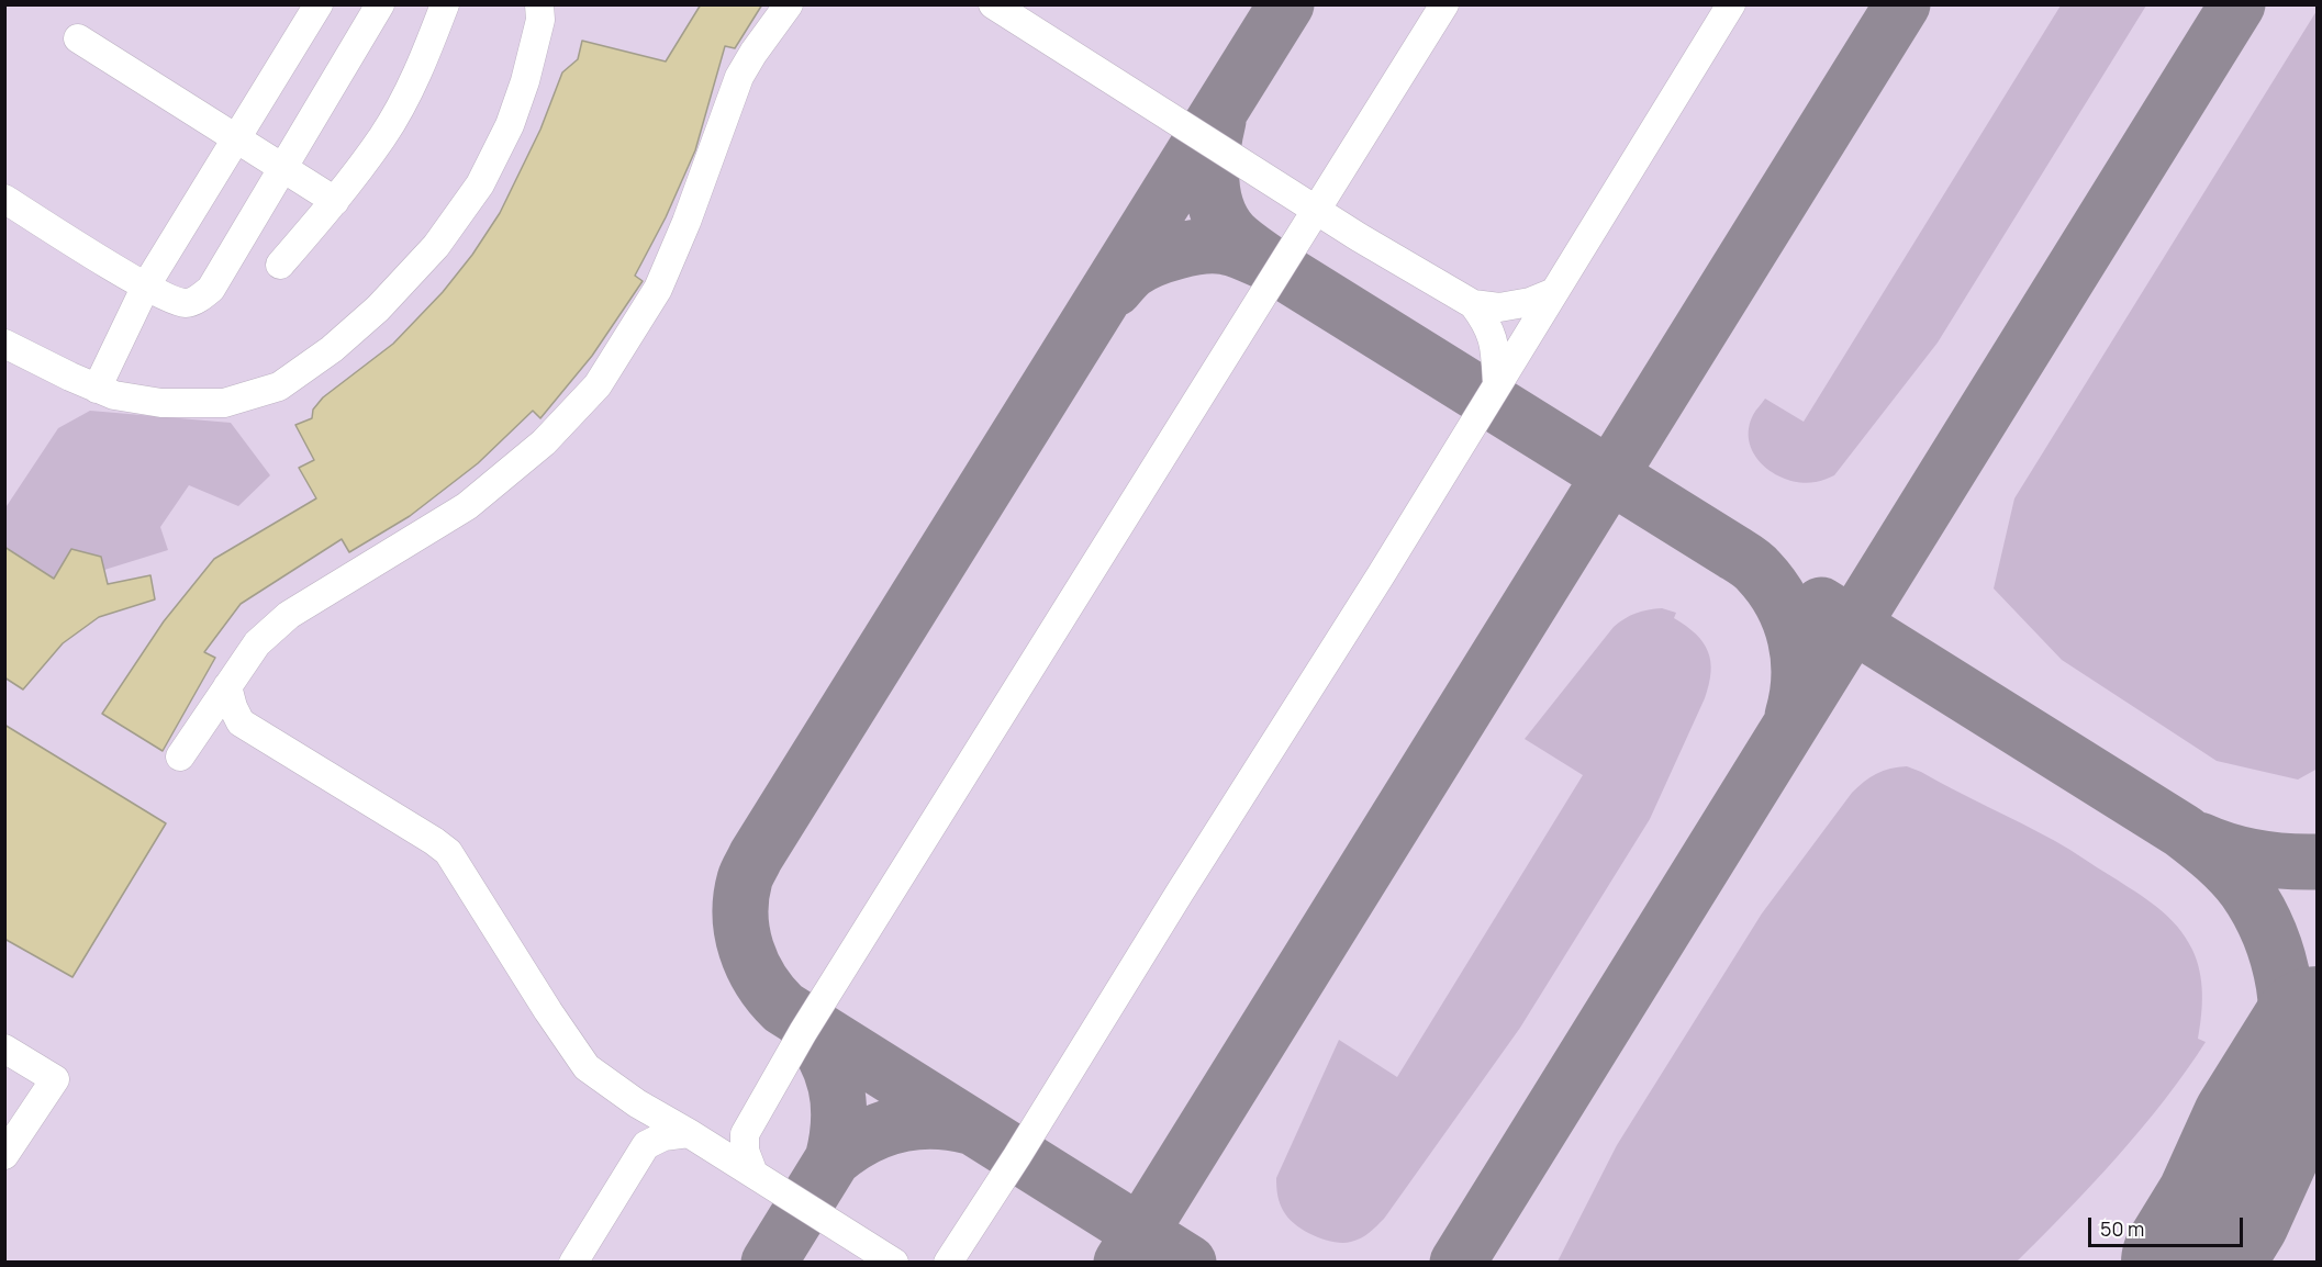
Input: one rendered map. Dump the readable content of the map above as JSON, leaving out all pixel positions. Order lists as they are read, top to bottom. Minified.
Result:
{"scale_bar":"50 m"}
